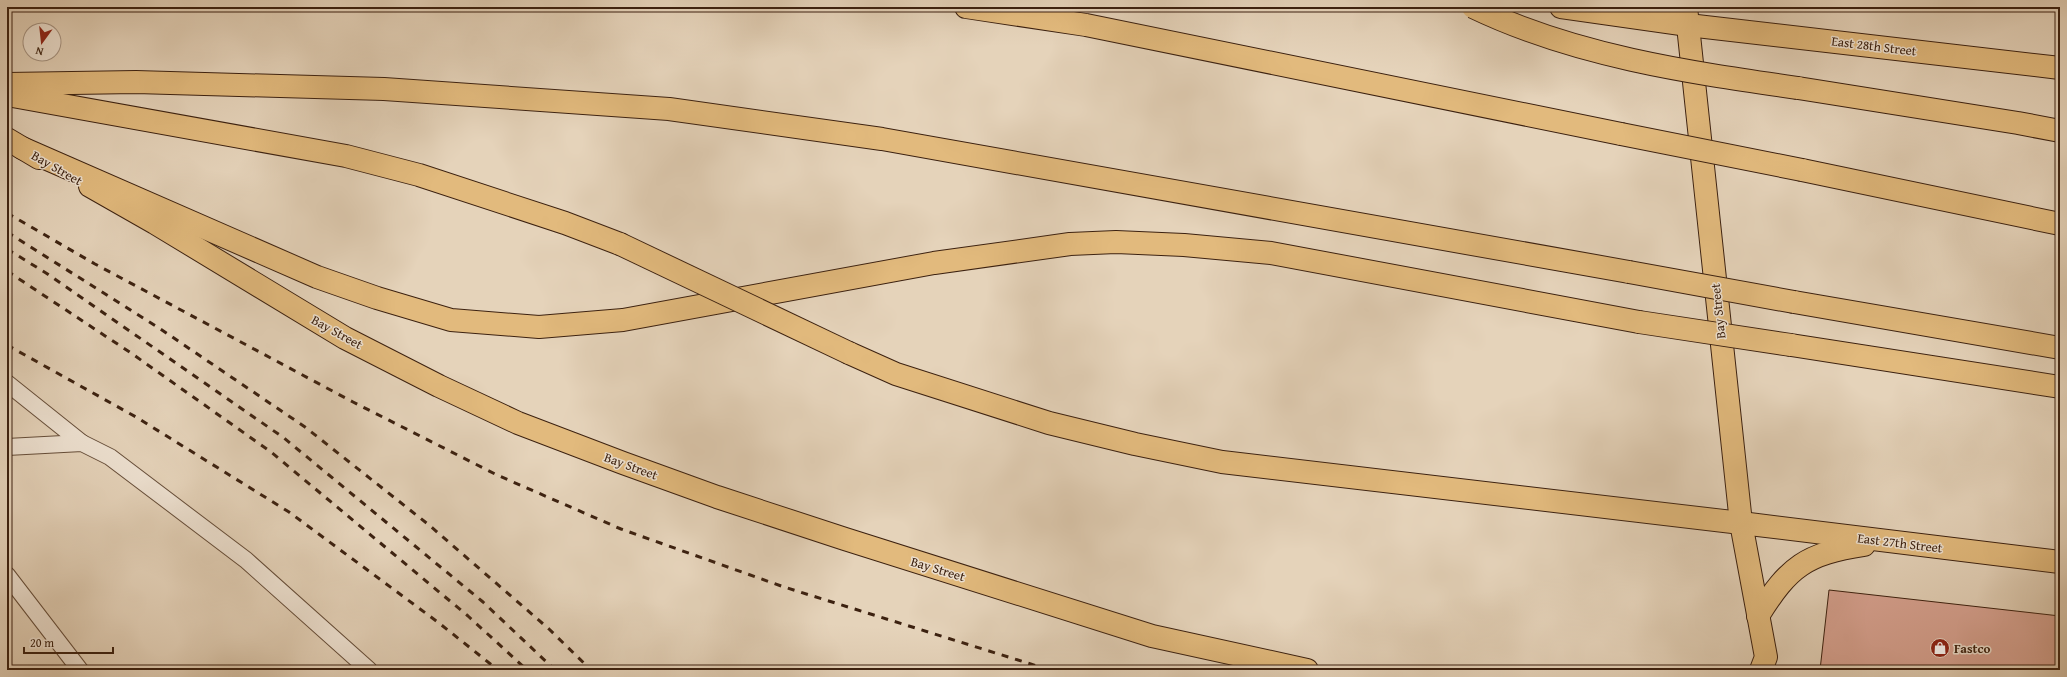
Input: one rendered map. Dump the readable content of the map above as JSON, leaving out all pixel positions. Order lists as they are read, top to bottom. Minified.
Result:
{"streets":{"main road":["East 28th Street","Bay Street","East 27th Street"]},"crossings":[["East 28th Street","Bay Street"],["Bay Street","East 27th Street"]],"places":{"shop":["Fastco"]},"scale_bar":"20 m","north":"bottom"}
